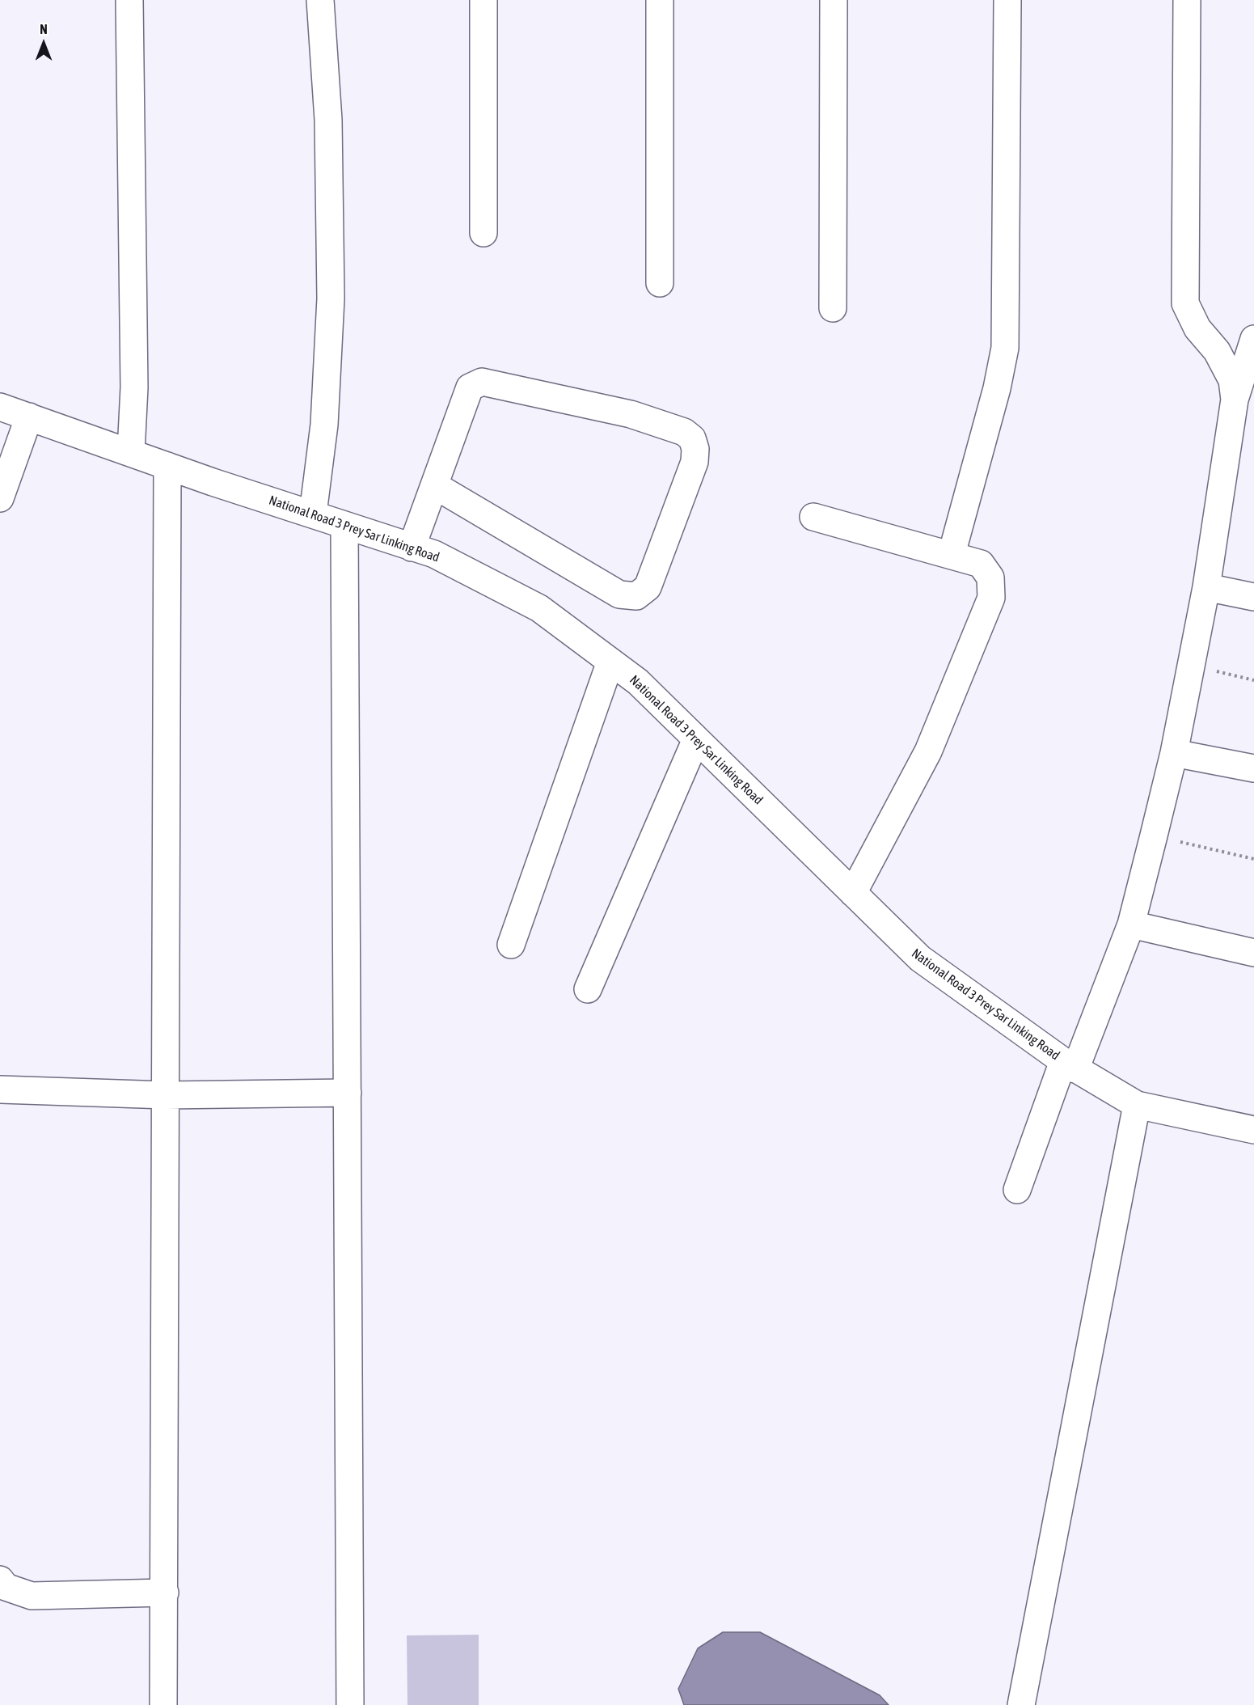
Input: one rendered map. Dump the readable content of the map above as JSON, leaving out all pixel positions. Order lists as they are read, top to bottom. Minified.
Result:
{"streets":{"street":["National Road 3 Prey Sar Linking Road"]},"north":"top"}
